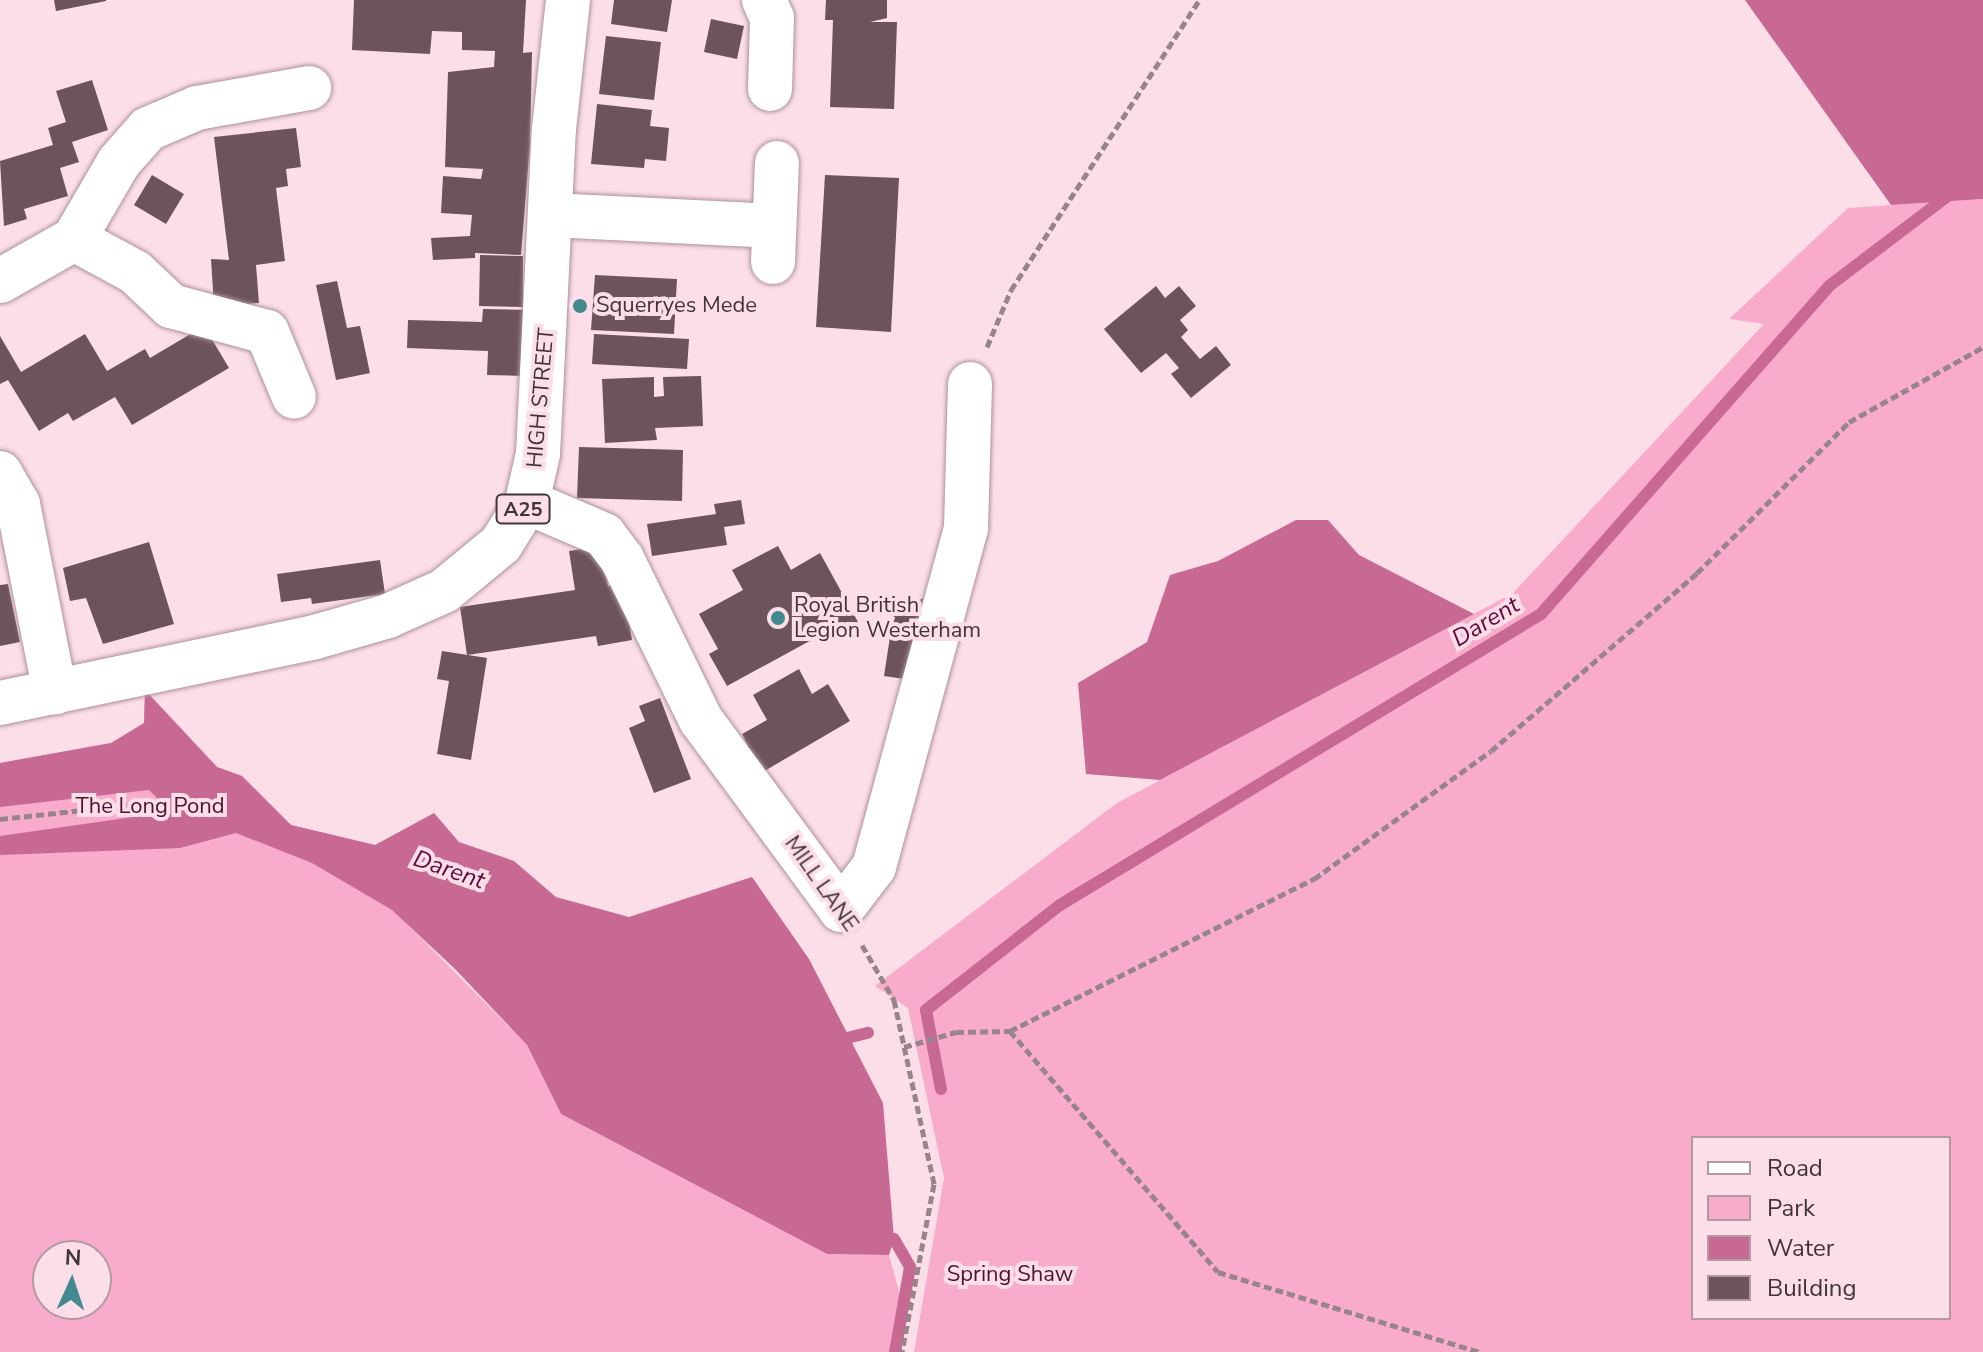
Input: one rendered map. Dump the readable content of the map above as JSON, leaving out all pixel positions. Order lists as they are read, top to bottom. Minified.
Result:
{"streets":{"street":["HIGH STREET","A25","MILL LANE"]},"crossings":[["HIGH STREET","MILL LANE"]],"water":["Darent"],"parks":["The Long Pond","Spring Shaw"],"places":["Squerryes Mede","Royal British Legion Westerham"],"legend":["Road","Park","Water","Building"],"north":"top"}
